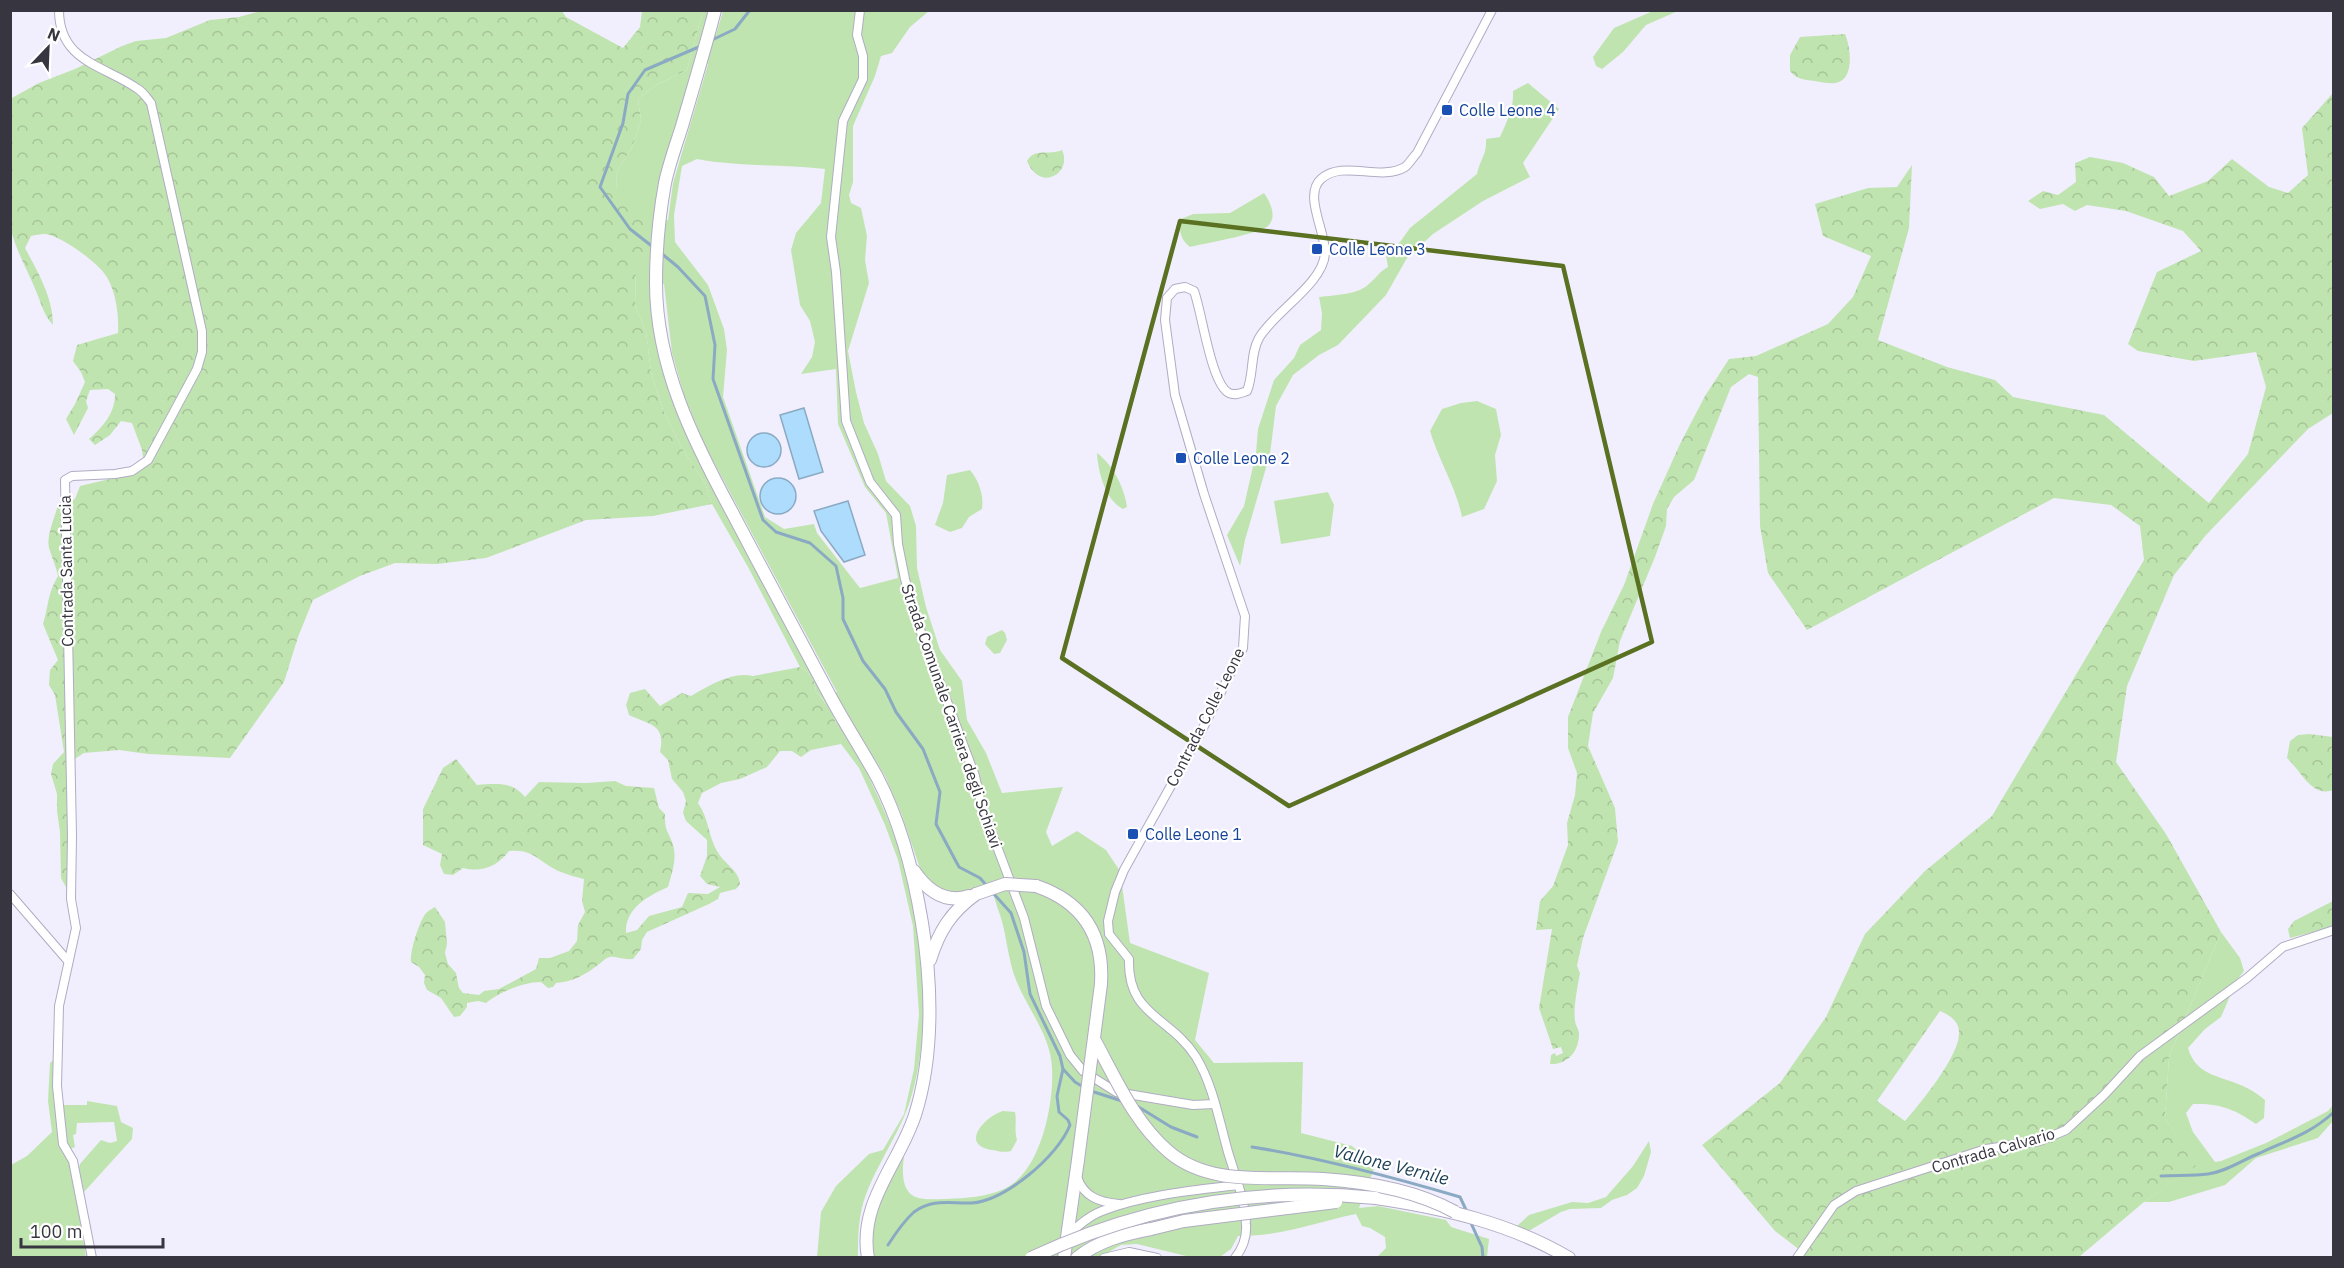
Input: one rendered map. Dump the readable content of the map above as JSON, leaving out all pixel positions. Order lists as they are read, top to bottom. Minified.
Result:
{"streets":{"street":["Contrada Santa Lucia","Strada Comunale Carriera degli Schiavi","Contrada Colle Leone","Contrada Calvario"]},"crossings":[["Strada Comunale Carriera degli Schiavi","Contrada Colle Leone"]],"water":["Vallone Vernile"],"places":{"transit":["Colle Leone 4","Colle Leone 3","Colle Leone 2","Colle Leone 1"]},"scale_bar":"100 m","north":"top right"}
